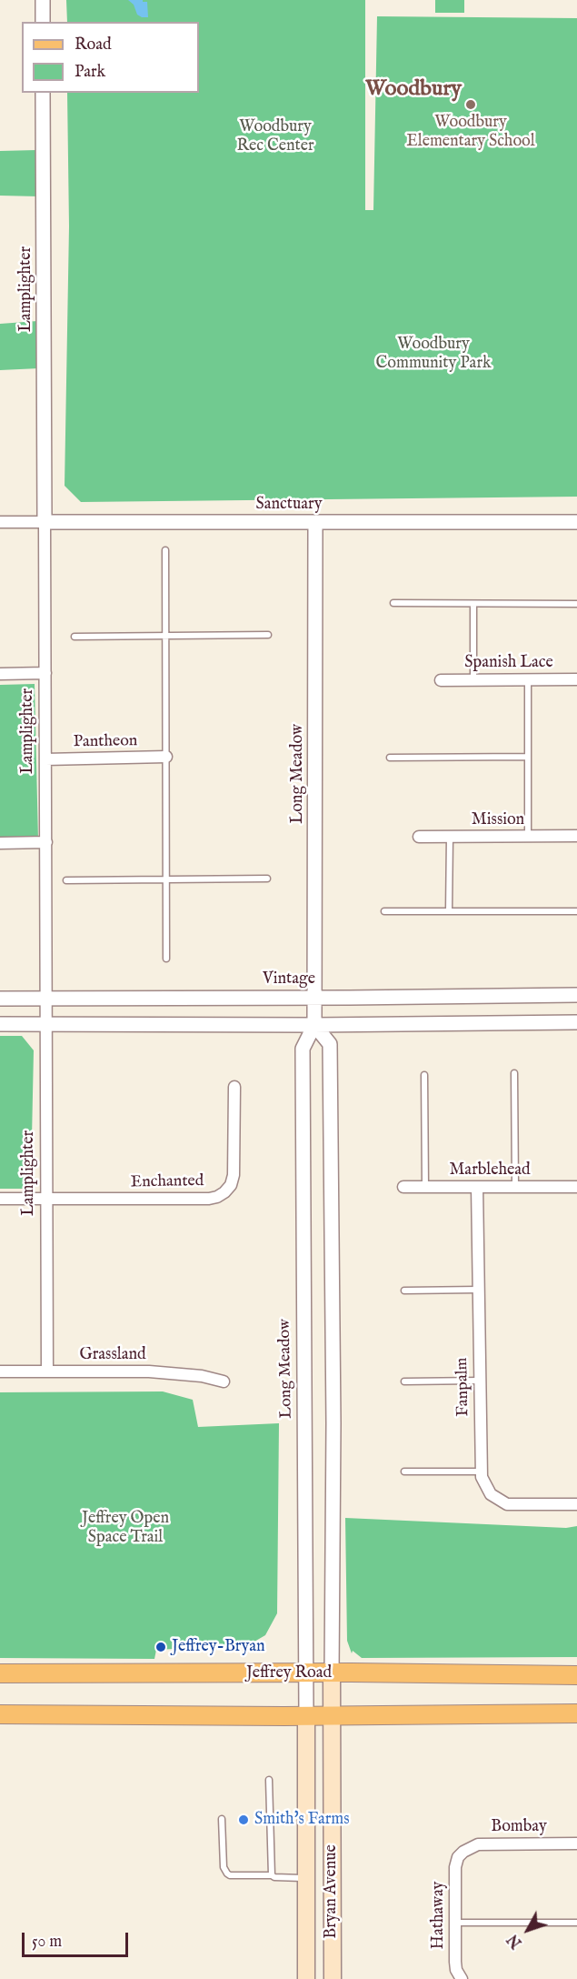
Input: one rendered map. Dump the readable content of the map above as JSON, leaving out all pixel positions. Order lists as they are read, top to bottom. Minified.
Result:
{"streets":{"main road":["Jeffrey Road","Bryan Avenue"],"street":["Lamplighter","Sanctuary","Spanish Lace","Pantheon","Long Meadow","Mission","Vintage","Marblehead","Enchanted","Grassland","Fanpalm","Bombay","Hathaway"]},"crossings":[["Lamplighter","Sanctuary"],["Lamplighter","Pantheon"],["Lamplighter","Vintage"],["Lamplighter","Enchanted"],["Lamplighter","Grassland"],["Sanctuary","Long Meadow"],["Long Meadow","Vintage"],["Long Meadow","Jeffrey Road"],["Long Meadow","Bryan Avenue"],["Marblehead","Fanpalm"],["Jeffrey Road","Bryan Avenue"],["Bombay","Hathaway"]],"districts":["Woodbury"],"parks":["Woodbury Rec Center","Woodbury Community Park","Jeffrey Open Space Trail"],"places":["Woodbury Elementary School","Jeffrey-Bryan","Smith's Farms"],"legend":["Road","Park"],"scale_bar":"50 m","north":"bottom left"}
